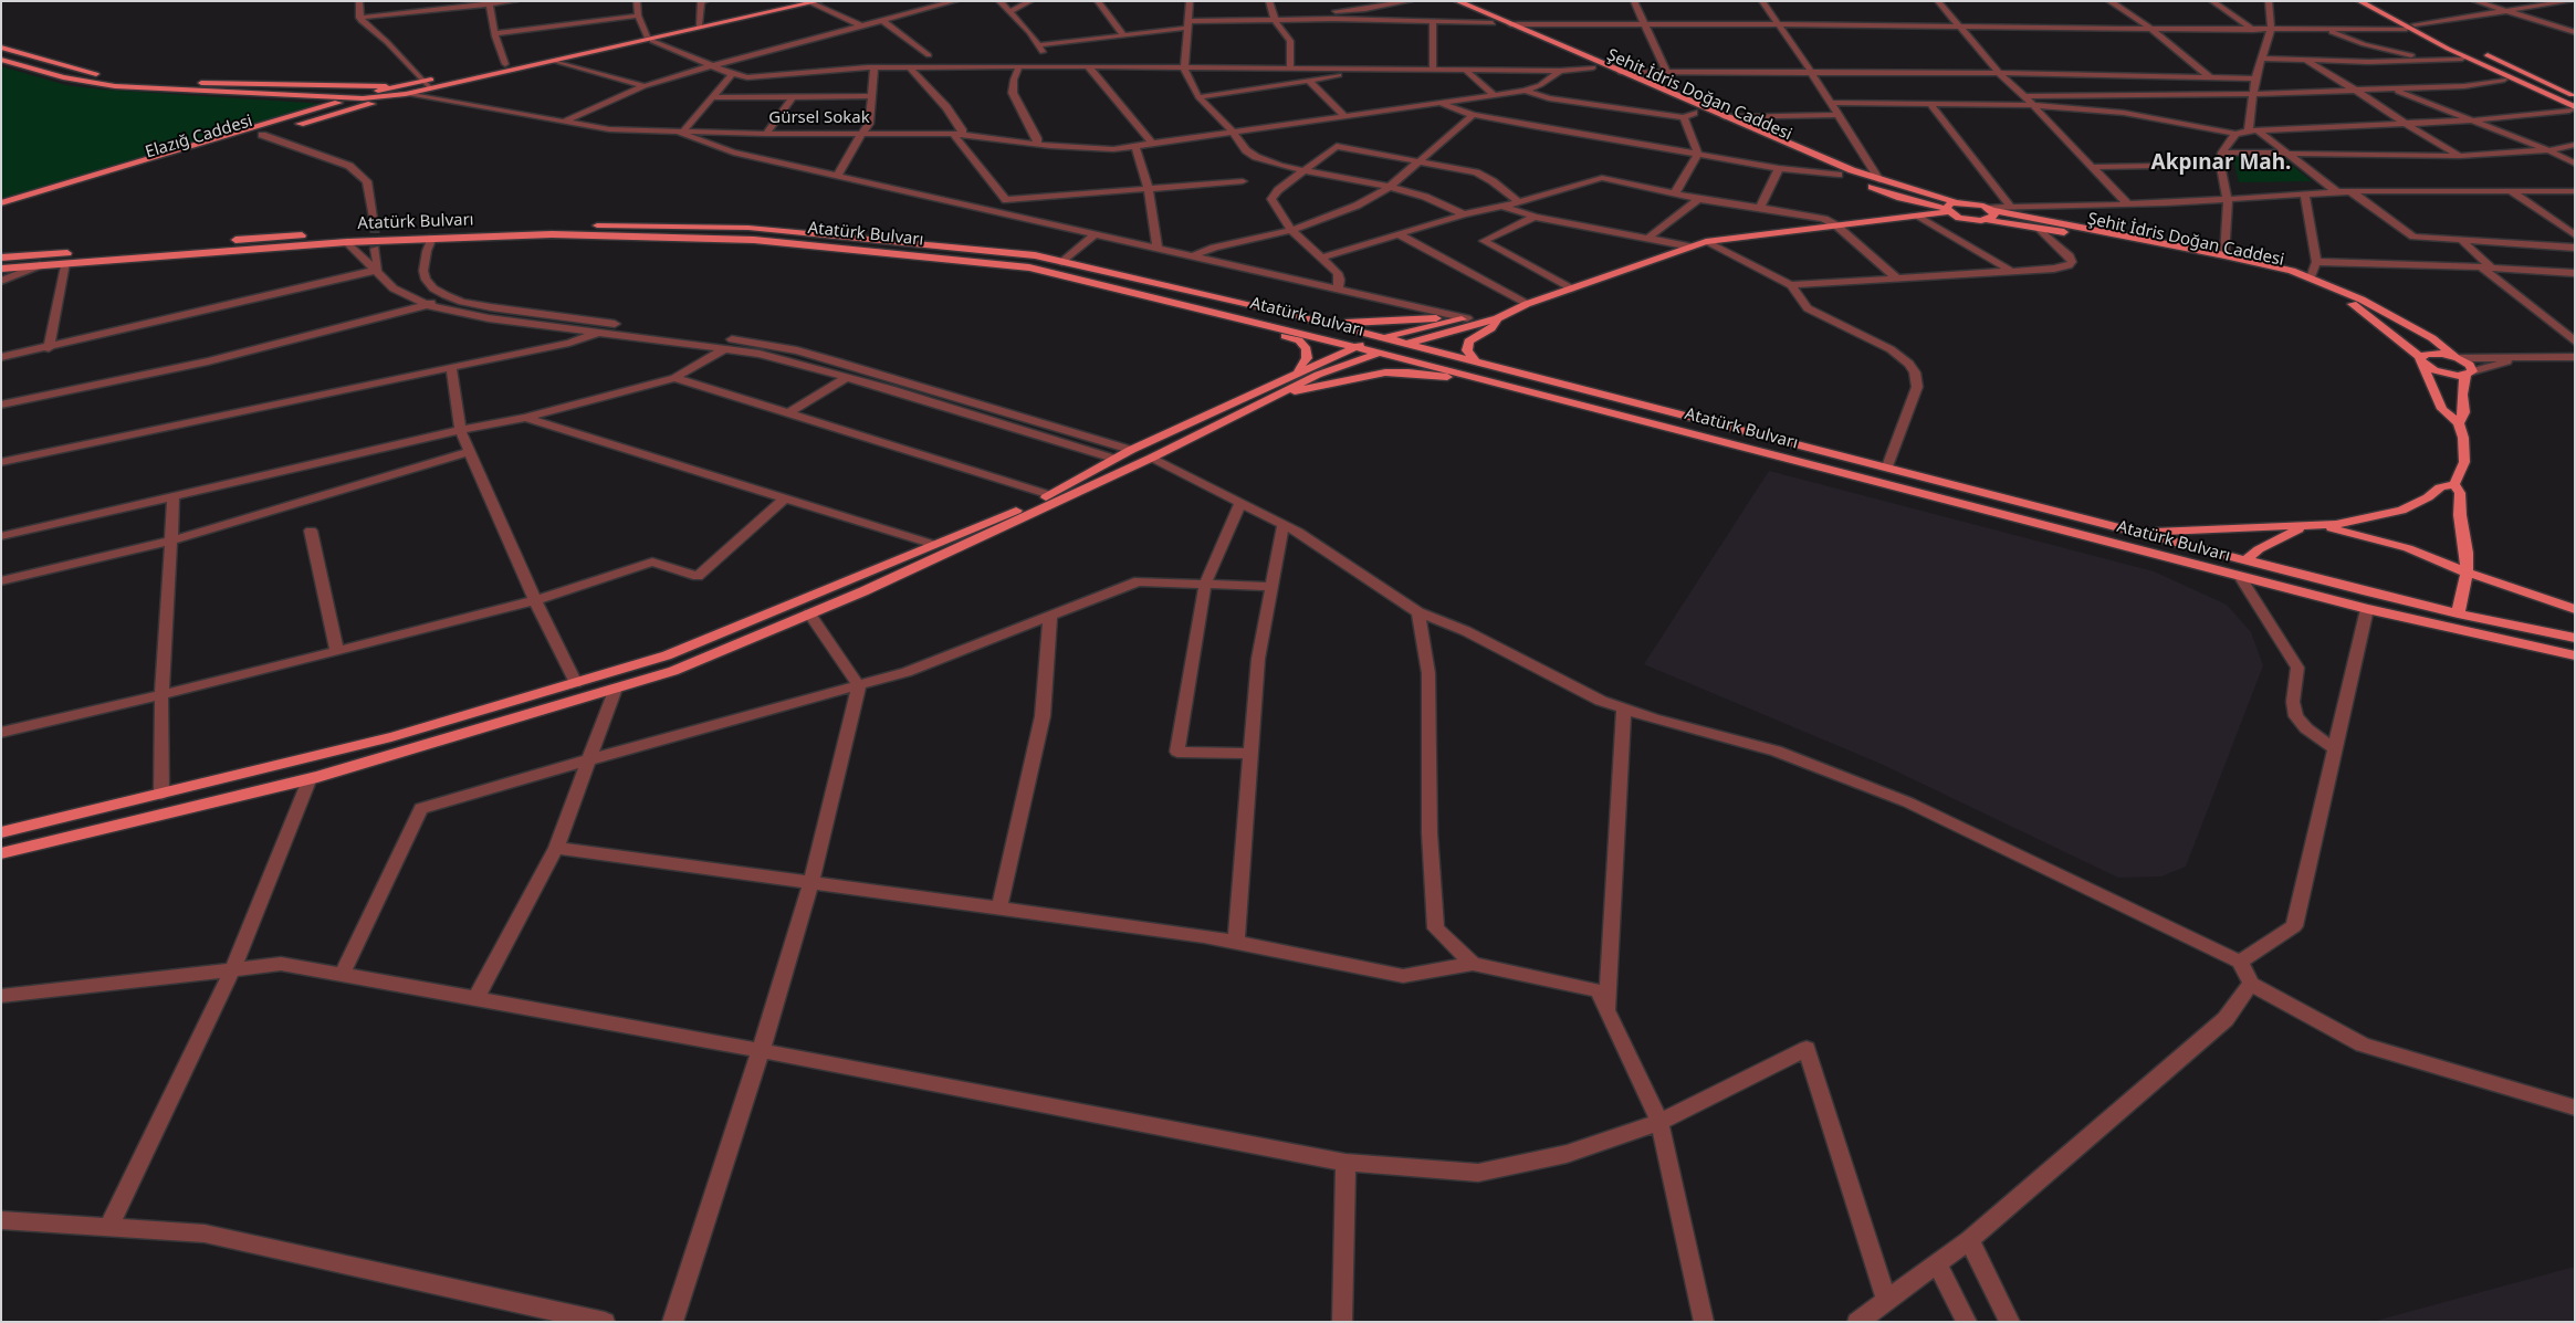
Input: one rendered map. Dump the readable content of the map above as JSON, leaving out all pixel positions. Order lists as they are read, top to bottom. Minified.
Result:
{"streets":{"main road":["Şehit İdris Doğan Caddesi","Elazığ Caddesi","Atatürk Bulvarı"],"street":["Gürsel Sokak"]},"crossings":[["Gürsel Sokak","Elazığ Caddesi"]],"districts":["Akpınar Mah."]}
